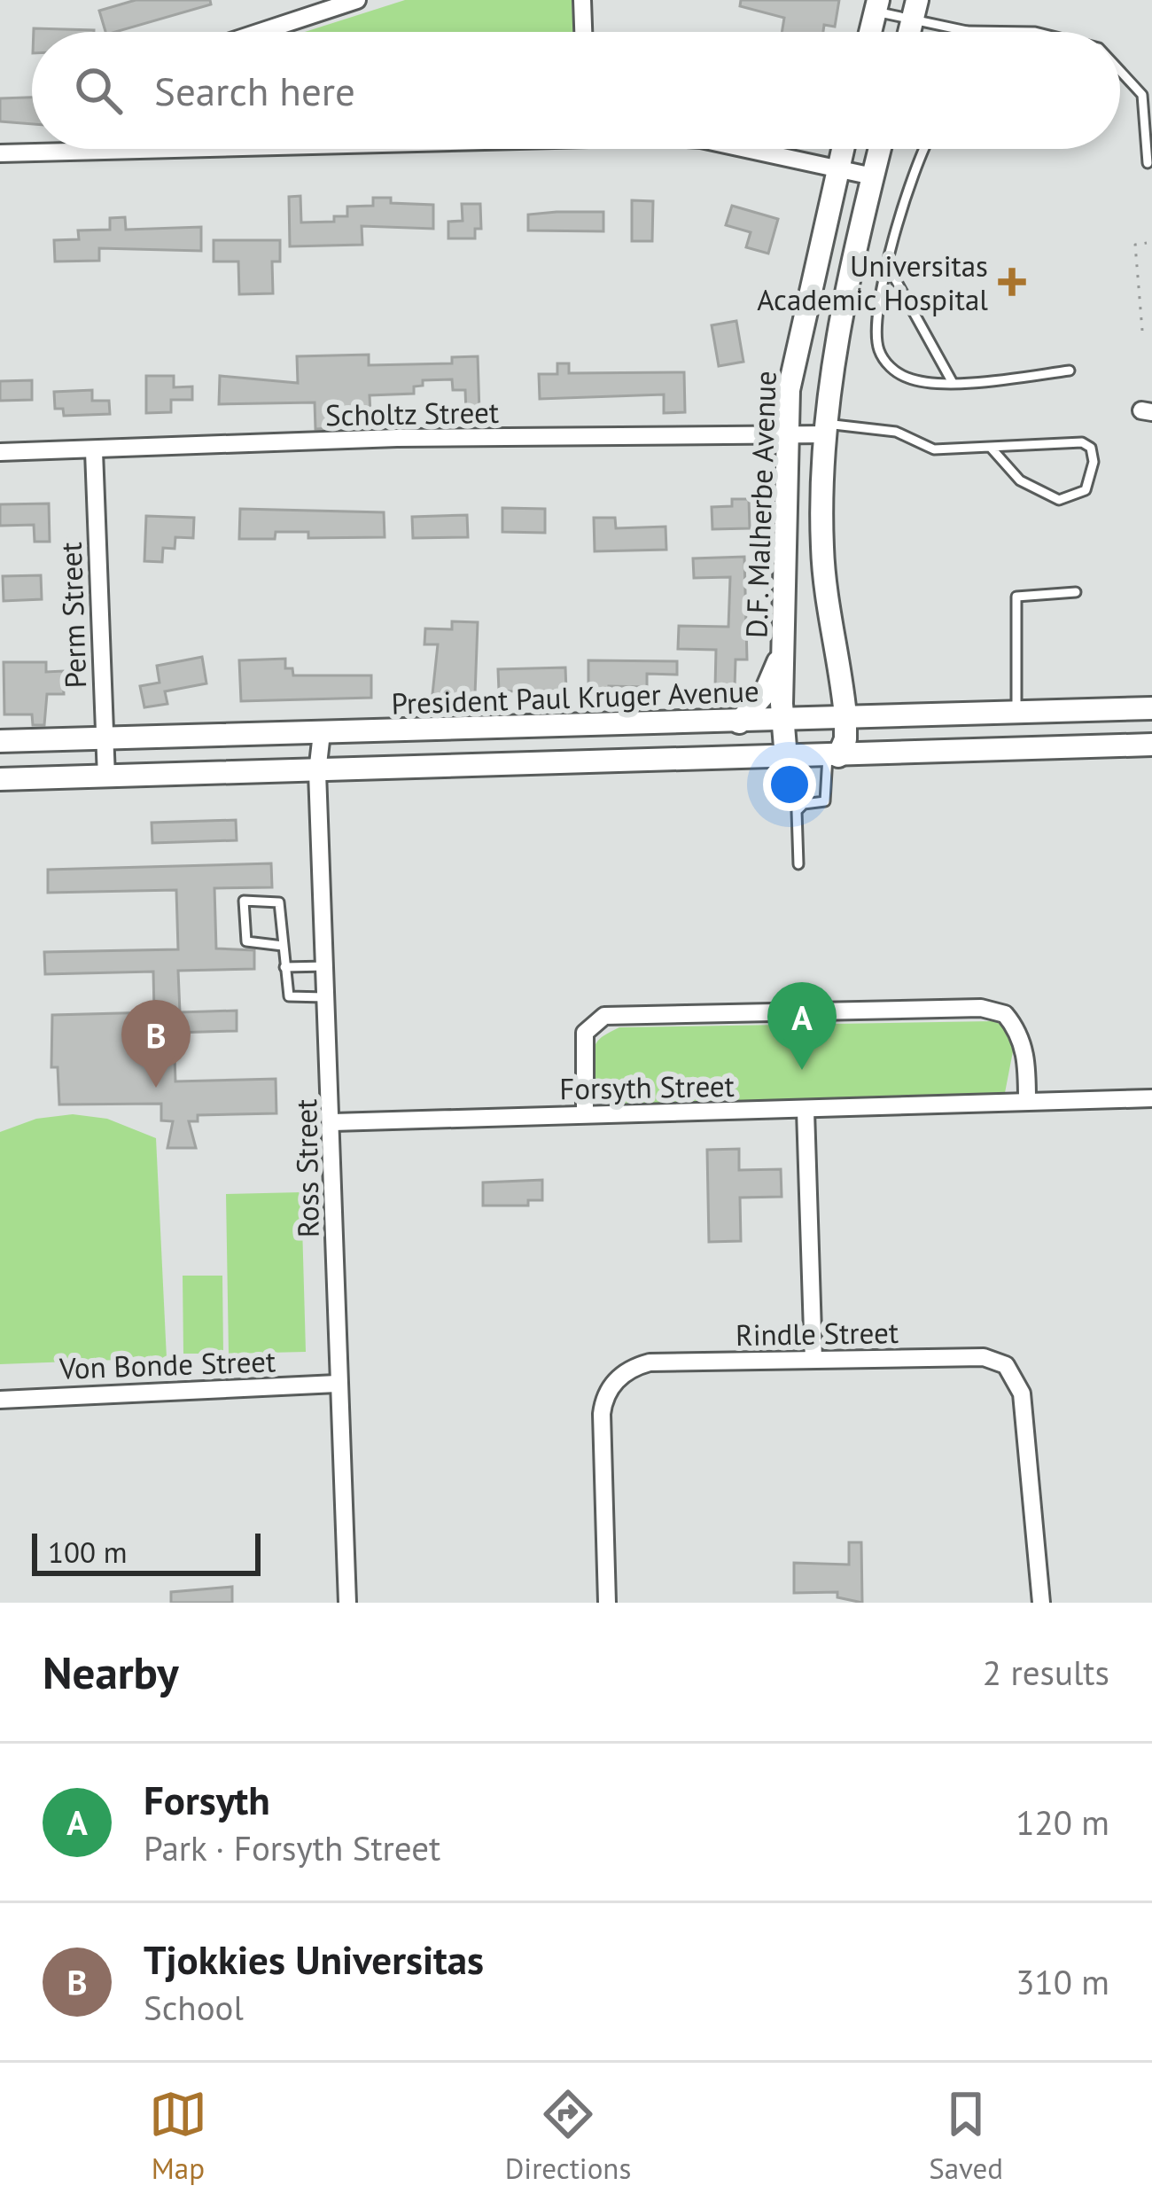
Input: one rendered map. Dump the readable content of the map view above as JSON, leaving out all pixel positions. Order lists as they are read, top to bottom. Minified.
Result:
{"streets":{"street":["Scholtz Street","D.F. Malherbe Avenue","Perm Street","President Paul Kruger Avenue","Forsyth Street","Ross Street","Rindle Street","Von Bonde Street"]},"crossings":[["Scholtz Street","D.F. Malherbe Avenue"],["Scholtz Street","Perm Street"],["D.F. Malherbe Avenue","President Paul Kruger Avenue"],["Perm Street","President Paul Kruger Avenue"],["President Paul Kruger Avenue","Ross Street"],["Forsyth Street","Ross Street"],["Ross Street","Von Bonde Street"]],"places":{"health":["Universitas Academic Hospital"]},"scale_bar":"100 m","page":{"search":"Search here","pins":["A","B"],"scale":"100 m","heading":["Nearby","2 results"],"list":[{"mark":"A","name":"Forsyth","note":"Park · Forsyth Street","value":"120 m"},{"mark":"B","name":"Tjokkies Universitas","note":"School","value":"310 m"}],"nav":["Map","Directions","Saved"]}}
